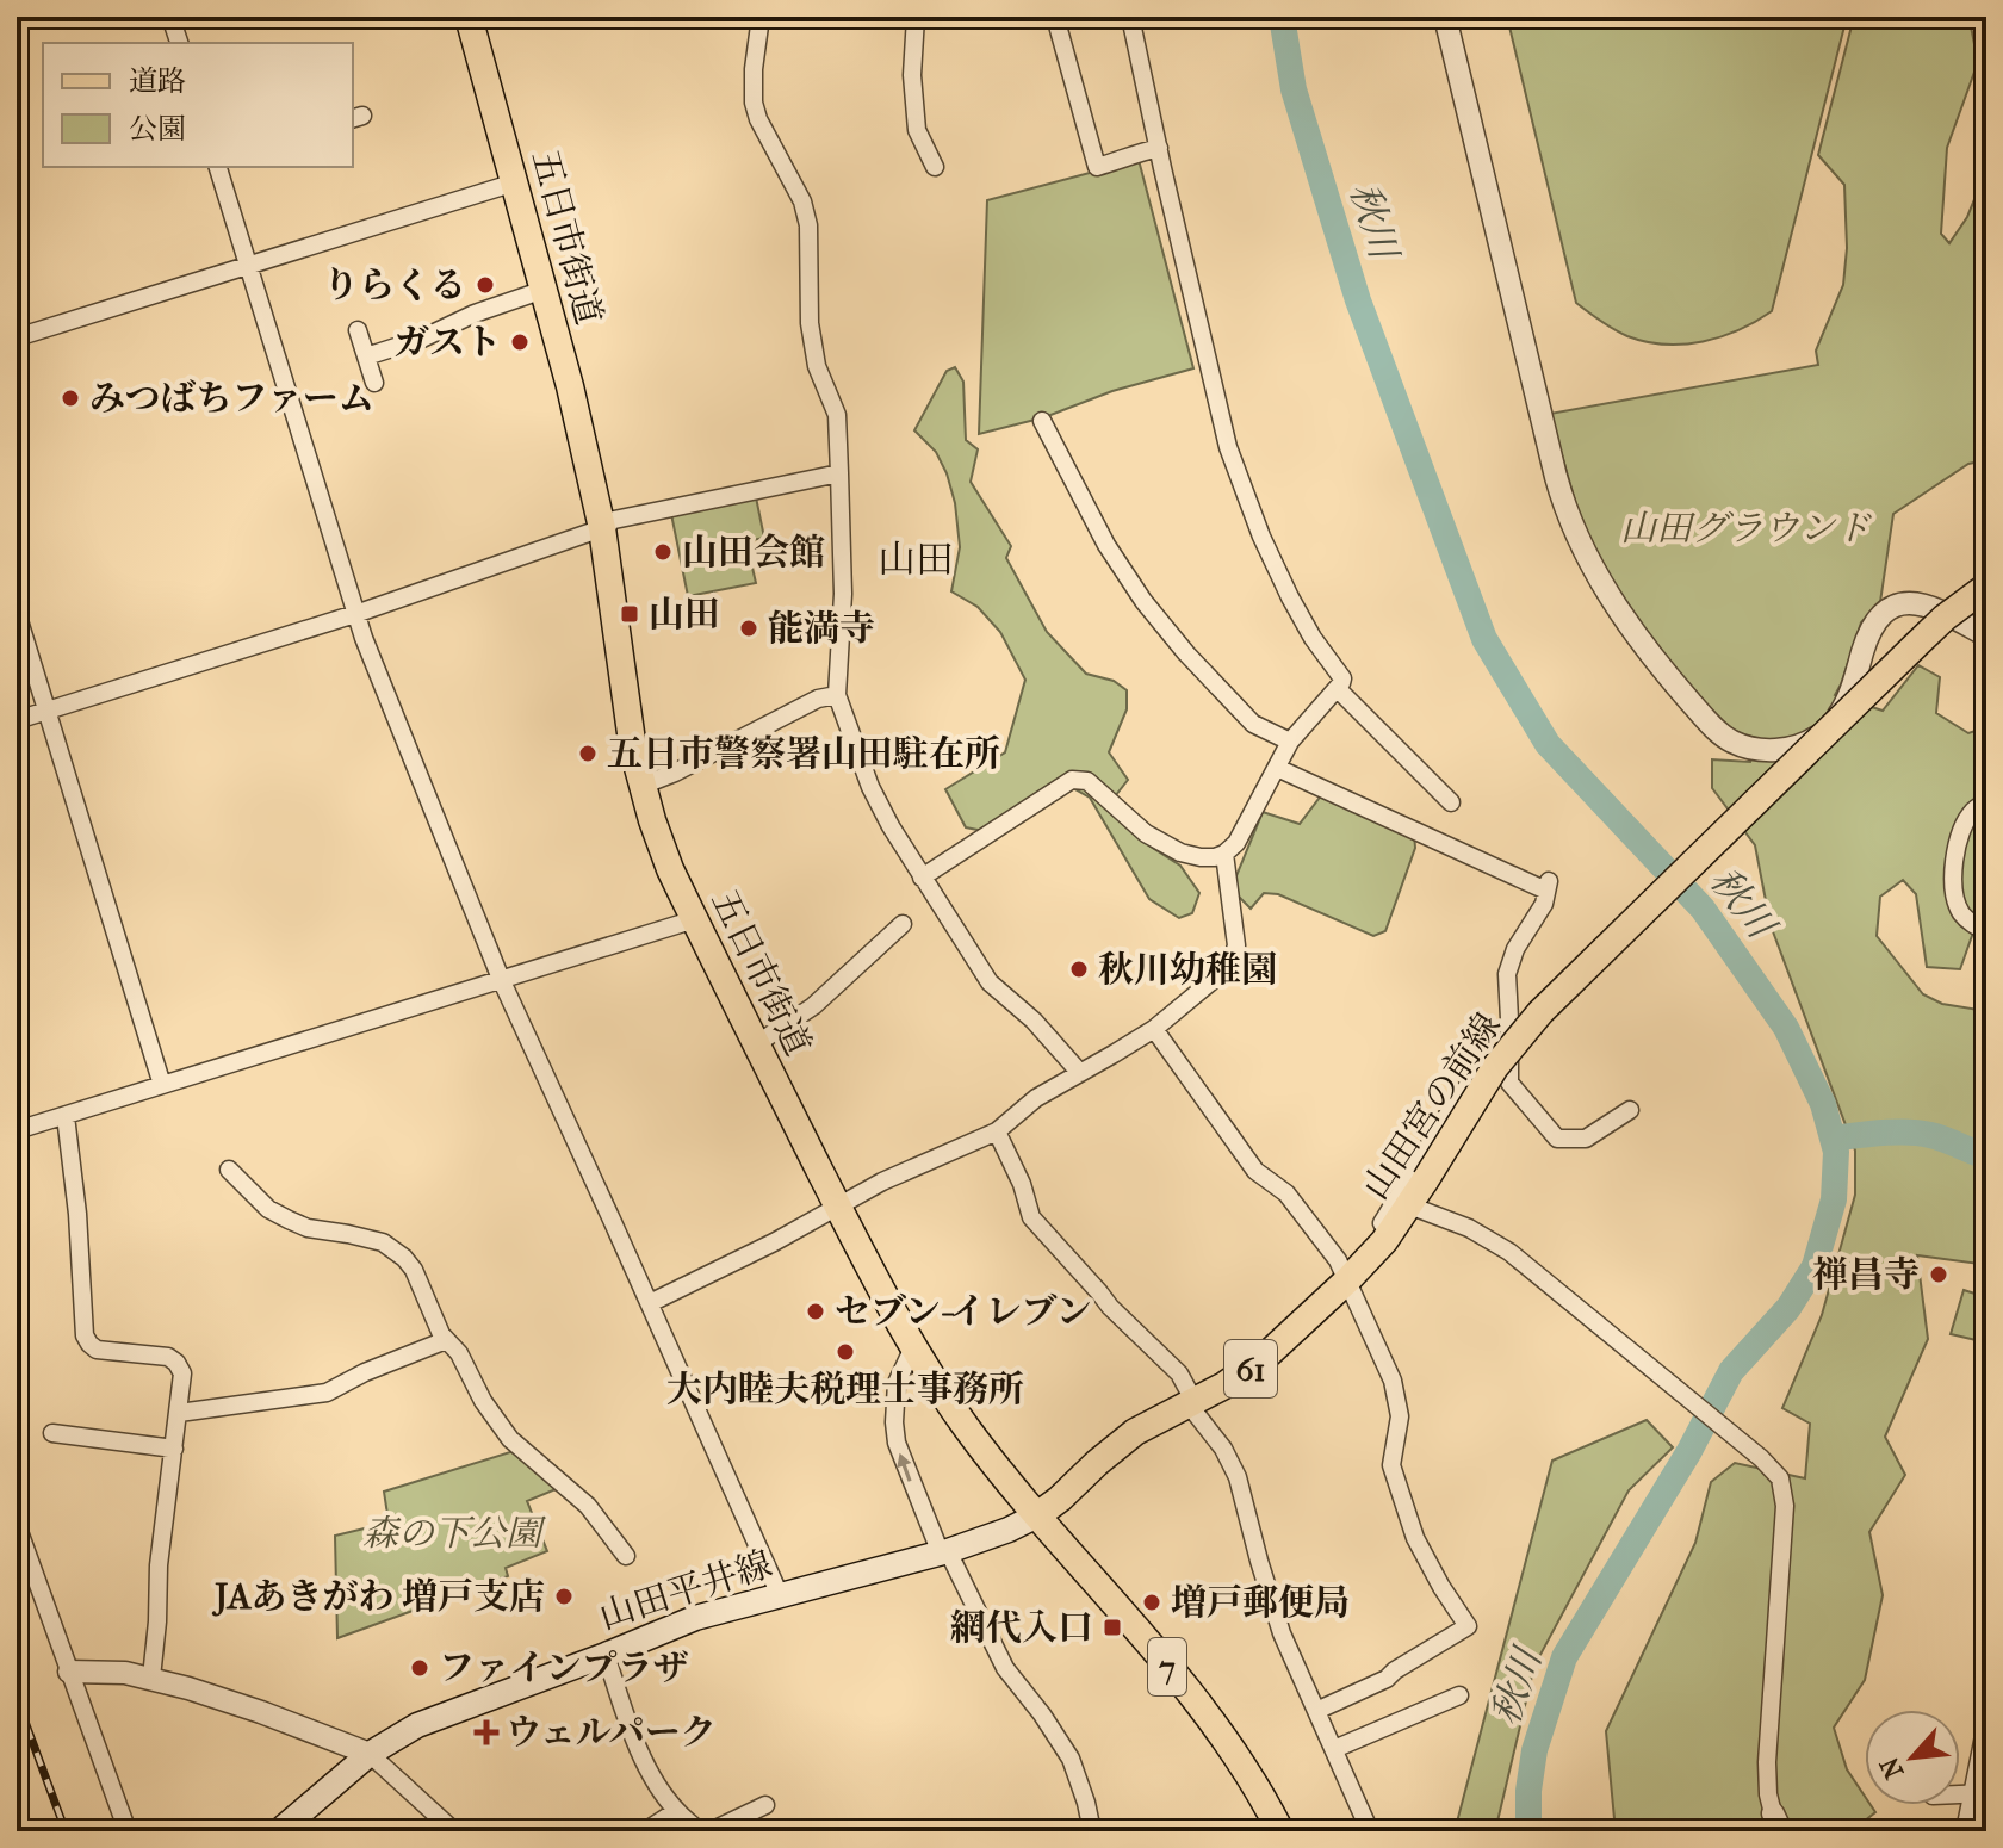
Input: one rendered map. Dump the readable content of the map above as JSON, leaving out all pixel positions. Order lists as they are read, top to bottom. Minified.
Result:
{"streets":{"main road":["五日市街道","山田宮の前線","61","山田平井線","7"]},"crossings":[["五日市街道","山田宮の前線"],["五日市街道","山田平井線"],["山田宮の前線","山田平井線"]],"districts":["山田"],"water":["秋川"],"parks":["山田グラウンド","森の下公園"],"places":{"other":["りらくる","ガスト","みつばちファーム","山田会館","能満寺","五日市警察署山田駐在所","秋川幼稚園","禅昌寺","セブン-イレブン","大内睦夫税理士事務所","JAあきがわ 増戸支店","増戸郵便局","ファインプラザ"],"transit":["山田","網代入口"],"health":["ウェルパーク"]},"legend":["道路","公園"],"north":"bottom left"}
